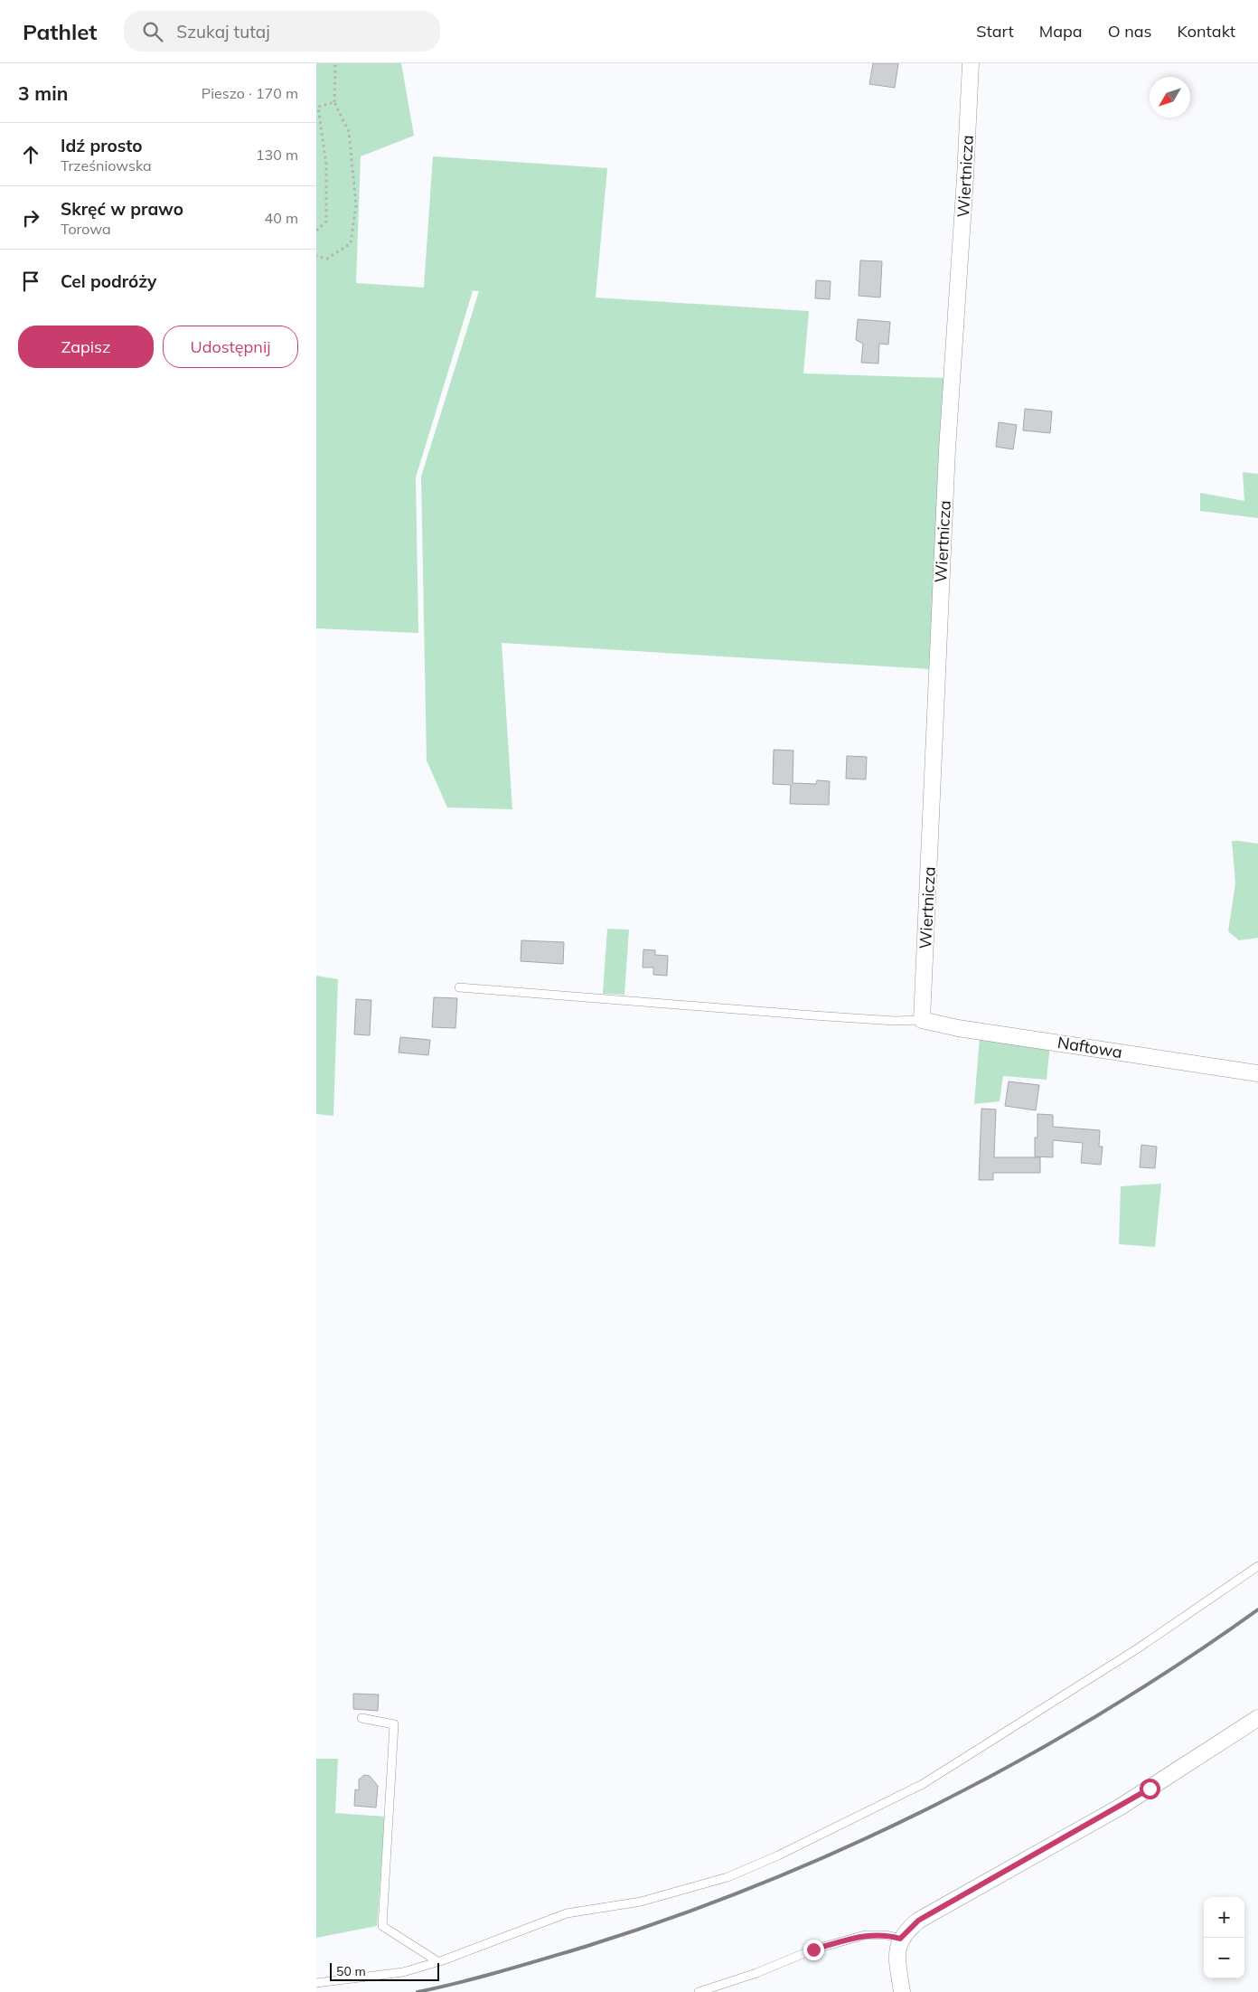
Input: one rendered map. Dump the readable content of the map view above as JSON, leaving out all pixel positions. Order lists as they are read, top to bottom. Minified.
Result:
{"streets":{"street":["Wiertnicza","Naftowa"]},"crossings":[["Wiertnicza","Naftowa"]],"scale_bar":"50 m","north":"bottom left","page":{"header":"Pathlet","search":"Szukaj tutaj","nav":["Start","Mapa","O nas","Kontakt"],"heading":["3 min","Pieszo · 170 m"],"list":[["Idź prosto","Trześniowska","130 m"],["Skręć w prawo","Torowa","40 m"],"Cel podróży"],"buttons":["Zapisz","Udostępnij"],"map_buttons":["+","−"],"scale":"50 m"}}
